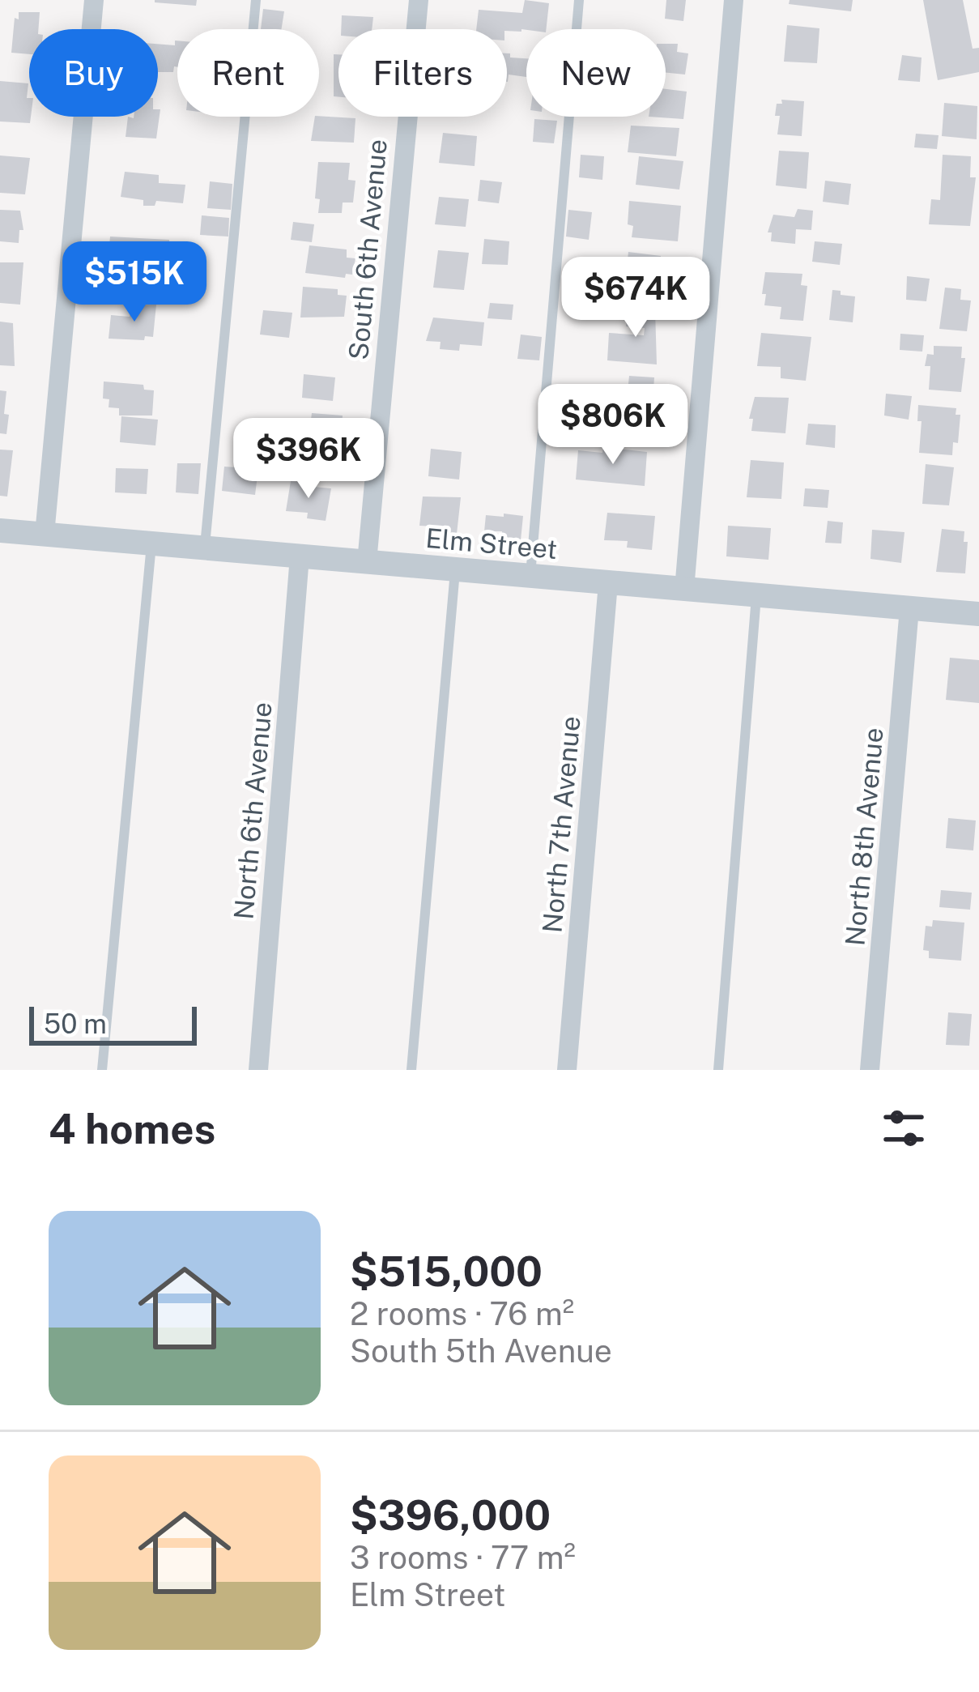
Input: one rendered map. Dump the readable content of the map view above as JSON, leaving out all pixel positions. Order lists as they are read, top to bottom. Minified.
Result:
{"streets":{"street":["South 6th Avenue","Elm Street","North 6th Avenue","North 7th Avenue","North 8th Avenue"]},"crossings":[["South 6th Avenue","Elm Street"],["Elm Street","North 6th Avenue"],["Elm Street","North 7th Avenue"],["Elm Street","North 8th Avenue"]],"scale_bar":"50 m","page":{"chip":["Buy","Rent","Filters","New"],"price":["$515K","$674K","$806K","$396K"],"scale":"50 m","heading":"4 homes","list":[{"name":"$515,000","note":"2 rooms · 76 m² · South 5th Avenue"},{"name":"$396,000","note":"3 rooms · 77 m² · Elm Street"}]}}
